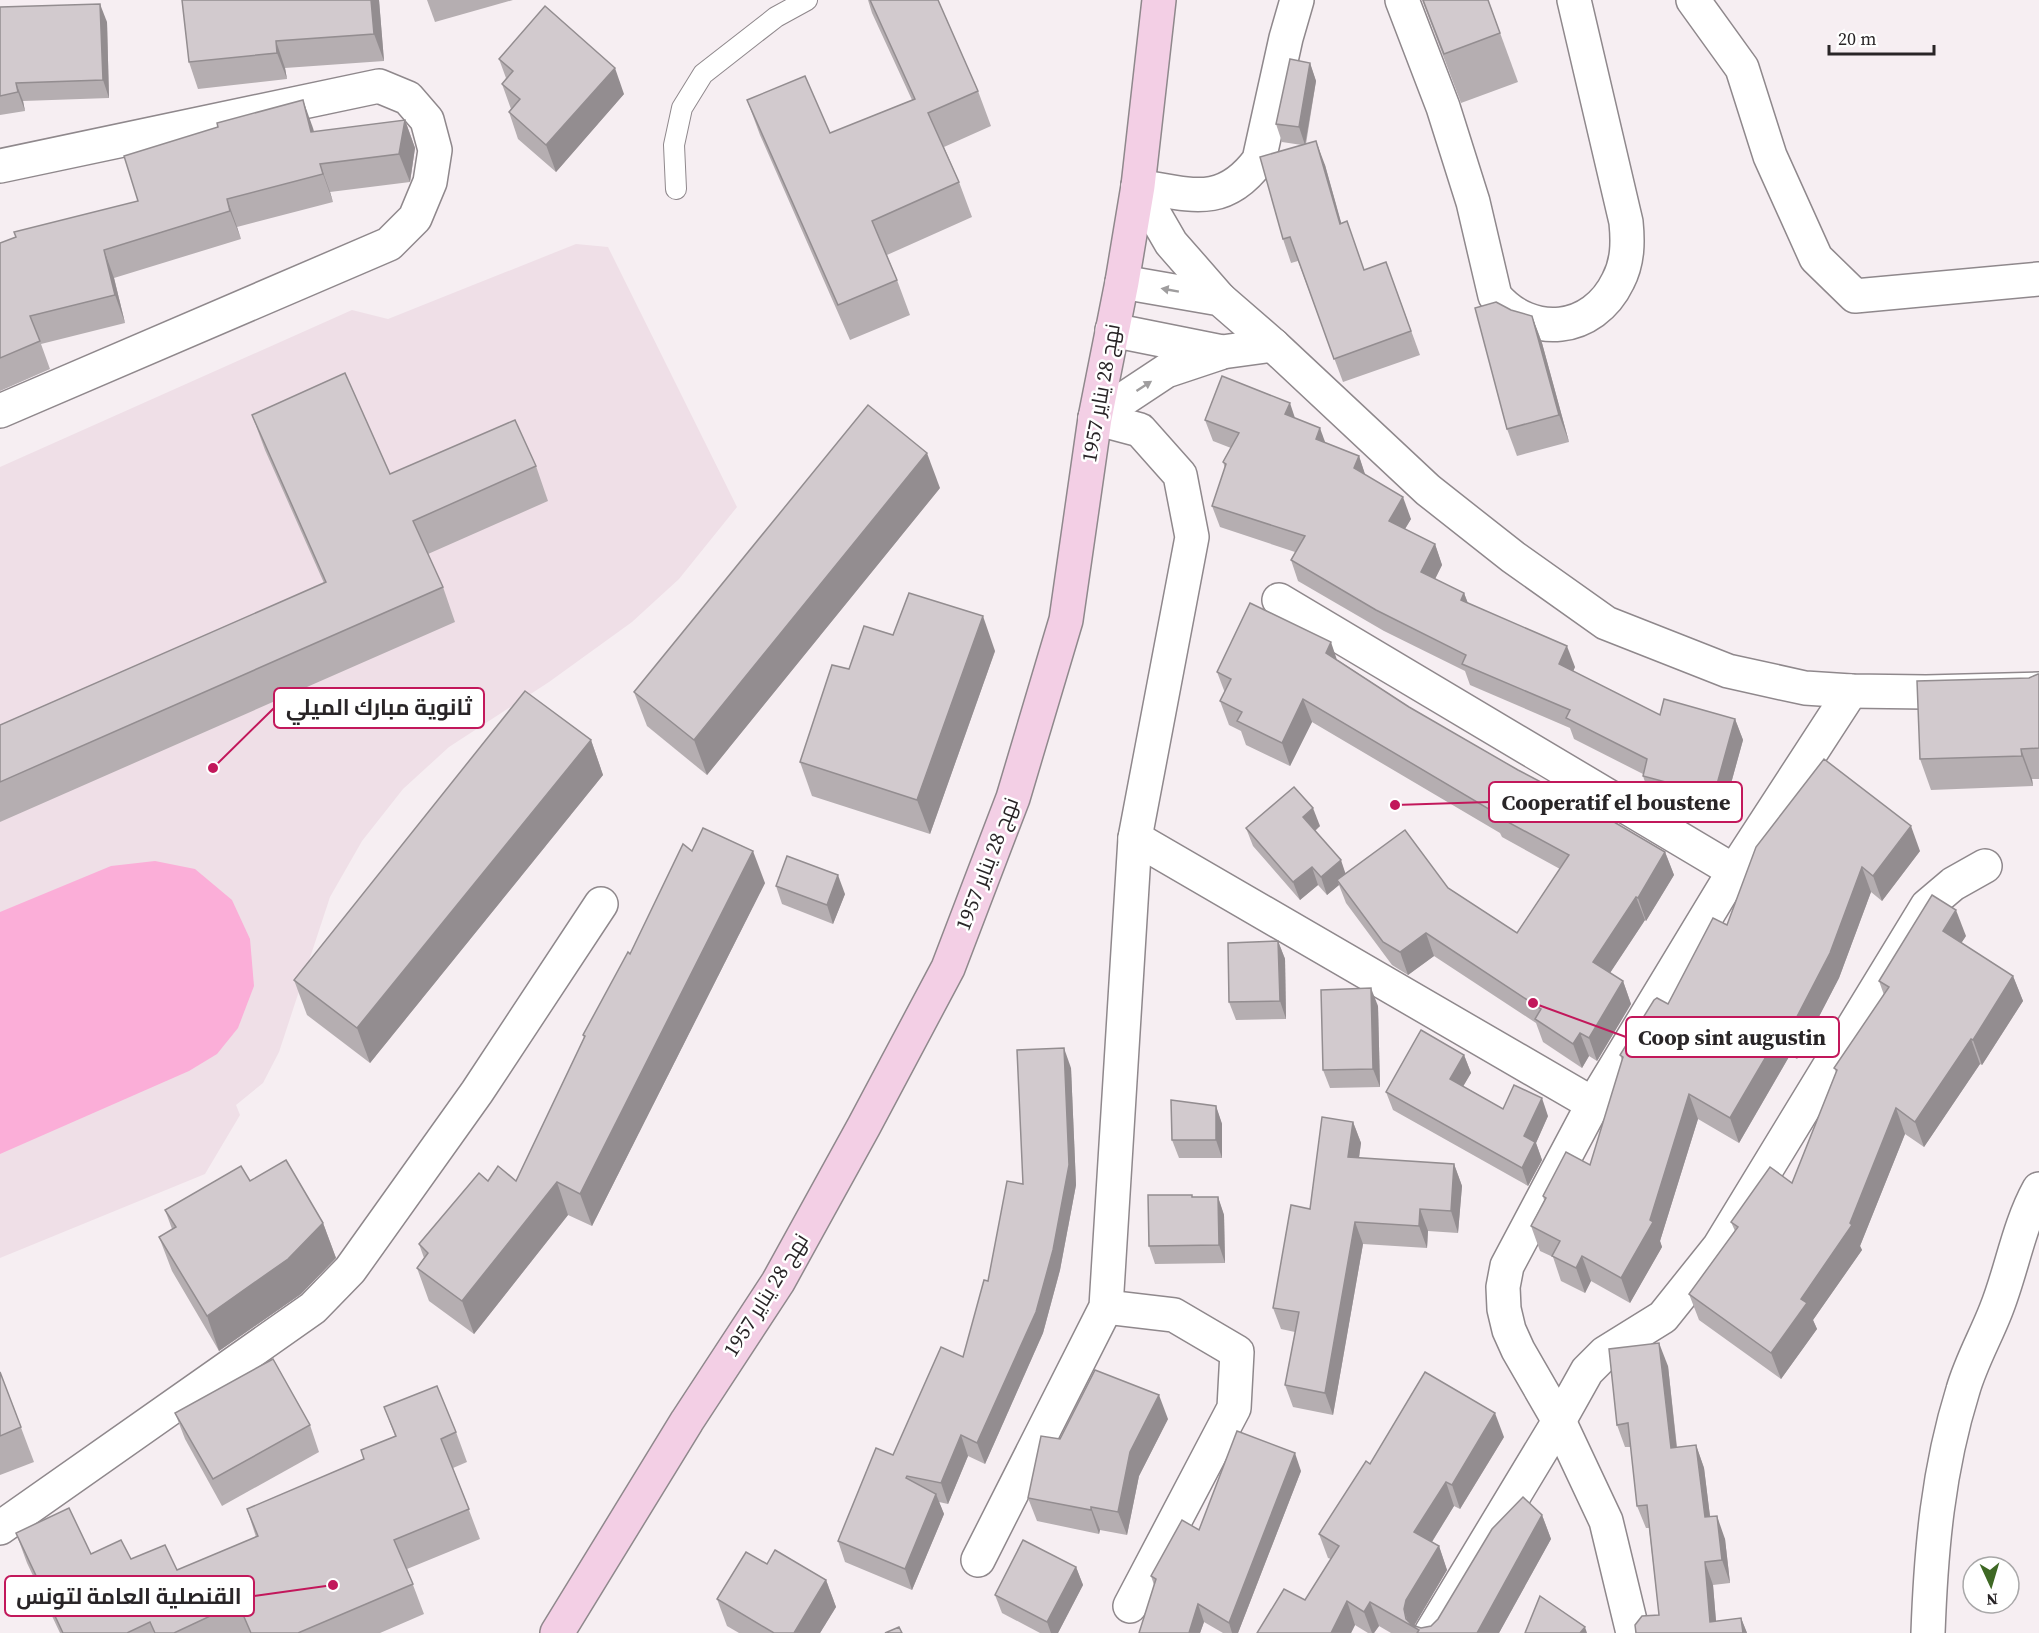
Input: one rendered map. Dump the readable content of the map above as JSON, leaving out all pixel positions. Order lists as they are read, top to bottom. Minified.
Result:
{"streets":{"street":["نهج 28 يناير 1957"]},"places":["ثانوية مبارك الميلي","Cooperatif el boustene","Coop sint augustin","القنصلية العامة لتونس"],"scale_bar":"20 m","north":"bottom"}
